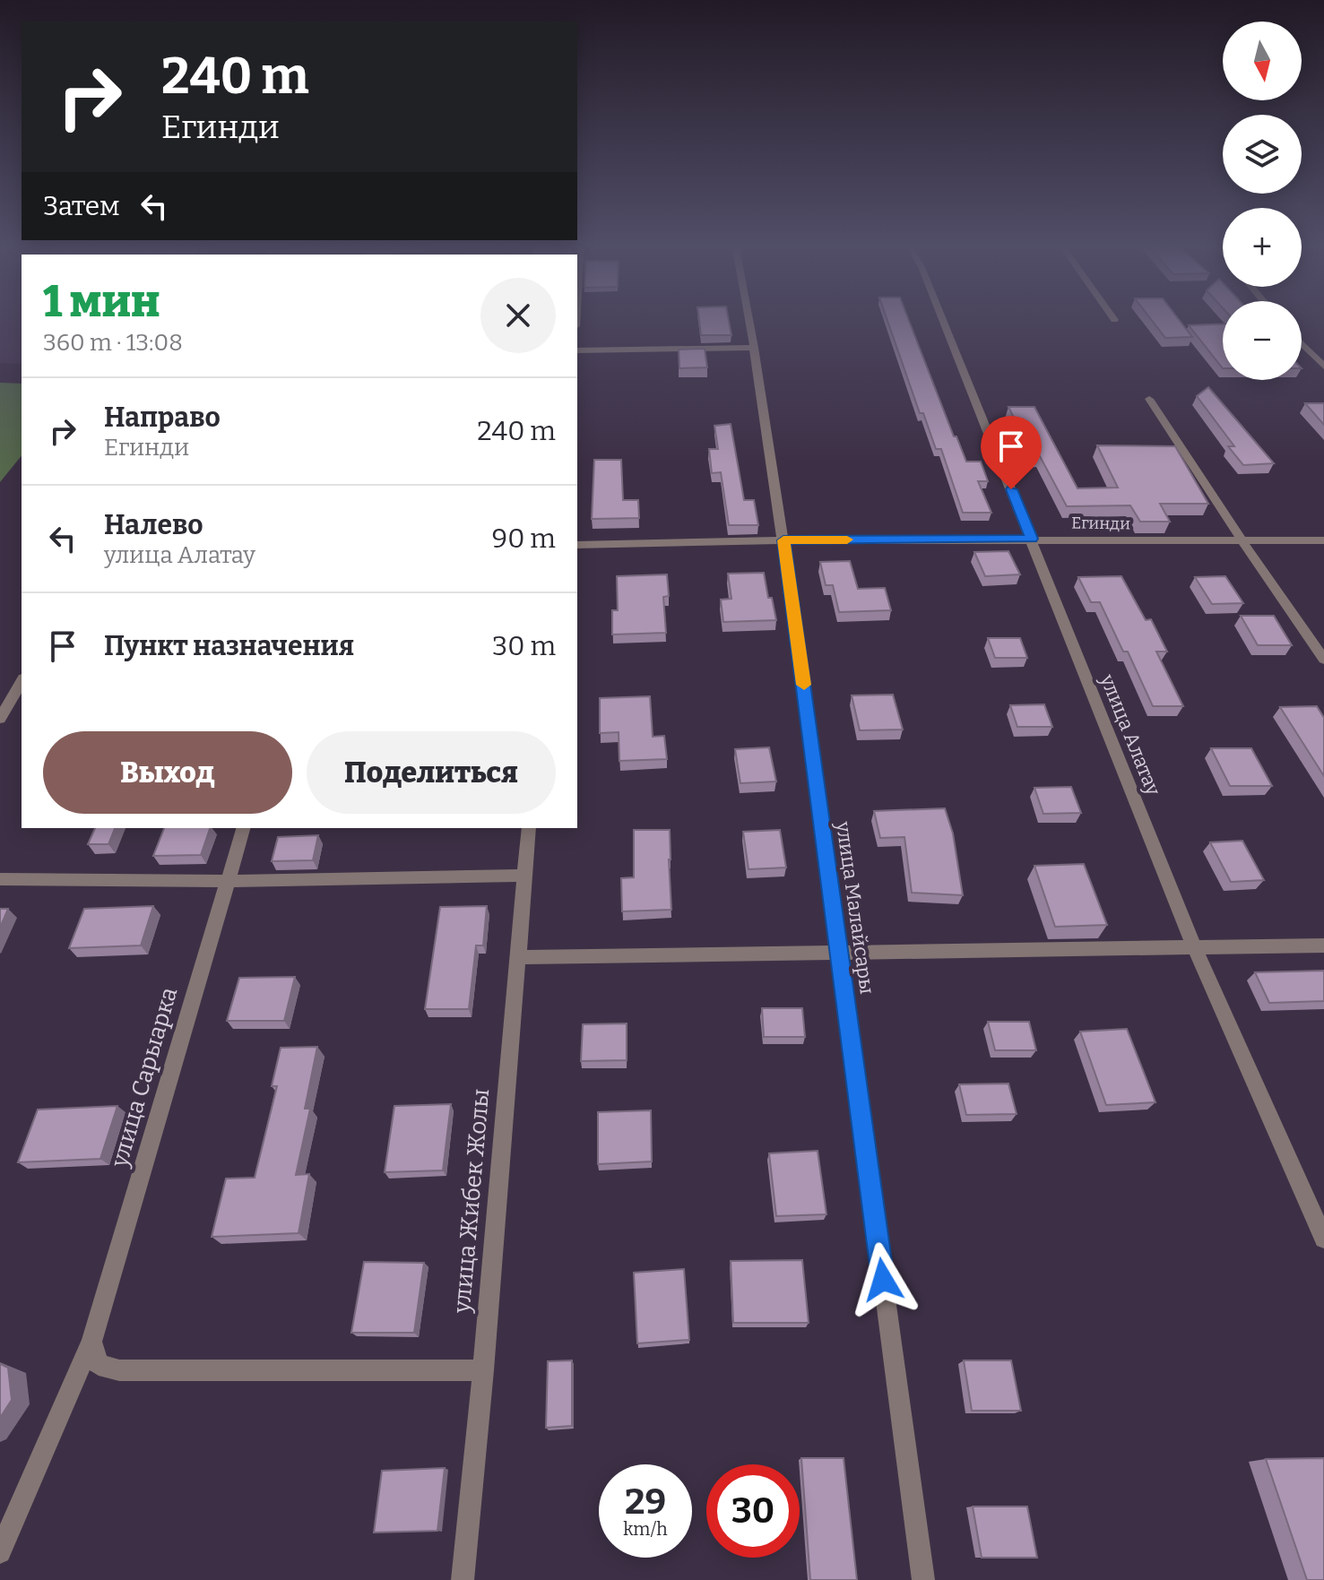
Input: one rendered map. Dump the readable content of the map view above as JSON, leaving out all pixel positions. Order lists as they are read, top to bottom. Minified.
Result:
{"streets":{"street":["Егинди","улица Алатау","улица Малайсары","улица Сарыарка","улица Жибек Жолы"]},"crossings":[["Егинди","улица Алатау"],["Егинди","улица Малайсары"]],"north":"bottom","page":{"map_buttons":["+","−"],"turn":["240 m","Егинди"],"then":"Затем","heading":["1 мин","360 m · 13:08"],"list":[{"name":"Направо","note":"Егинди","value":"240 m"},{"name":"Налево","note":"улица Алатау","value":"90 m"},{"name":"Пункт назначения","value":"30 m"}],"buttons":["Выход","Поделиться"],"speed":"29 km/h","limit":"30"}}
